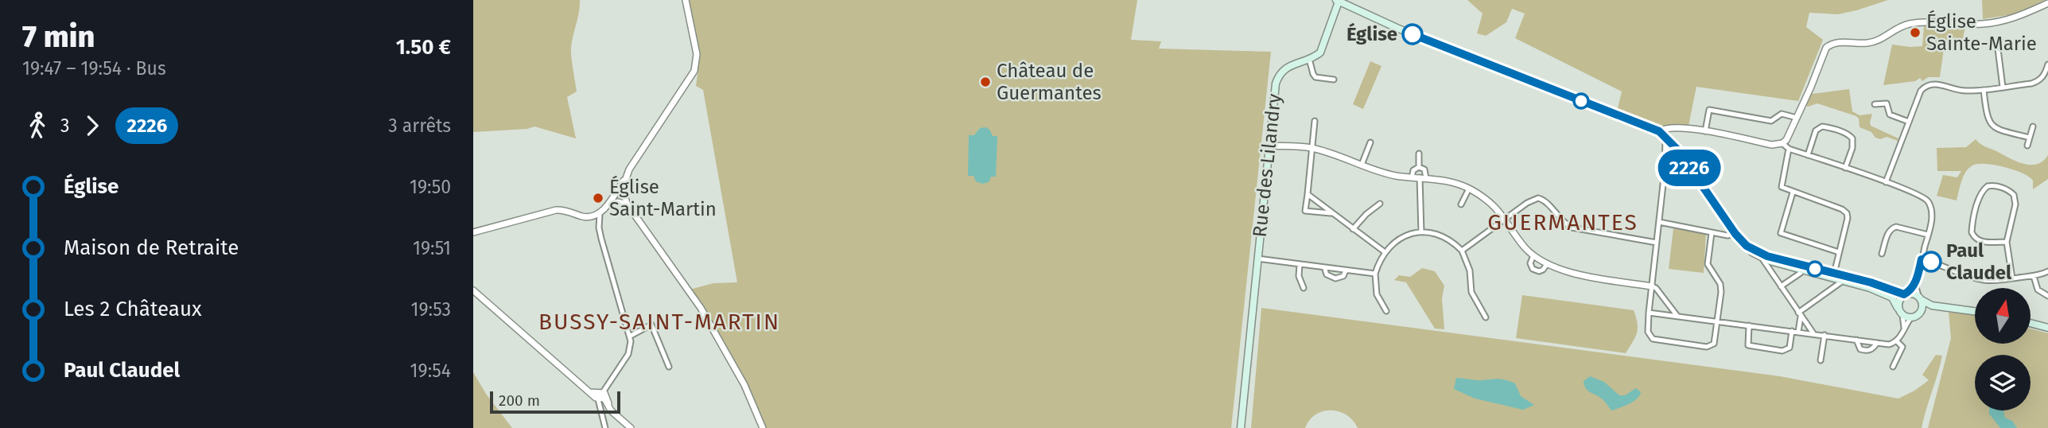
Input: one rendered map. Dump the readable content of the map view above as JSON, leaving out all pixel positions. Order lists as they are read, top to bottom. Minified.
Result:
{"streets":{"main road":["Rue des Lilandry"]},"districts":["GUERMANTES","BUSSY-SAINT-MARTIN"],"places":["Église Sainte-Marie","Église","Château de Guermantes","Église Saint-Martin","Paul Claudel"],"lines":["bus line 2226"],"scale_bar":"200 m","north":"top","page":{"heading":["7 min","19:47 – 19:54 · Bus","1.50 €"],"on_map":"2226","legs":["3","2226","3 arrêts"],"list":[{"name":"Église","value":"19:50"},{"name":"Maison de Retraite","value":"19:51"},{"name":"Les 2 Châteaux","value":"19:53"},{"name":"Paul Claudel","value":"19:54"}],"scale":"200 m"}}
